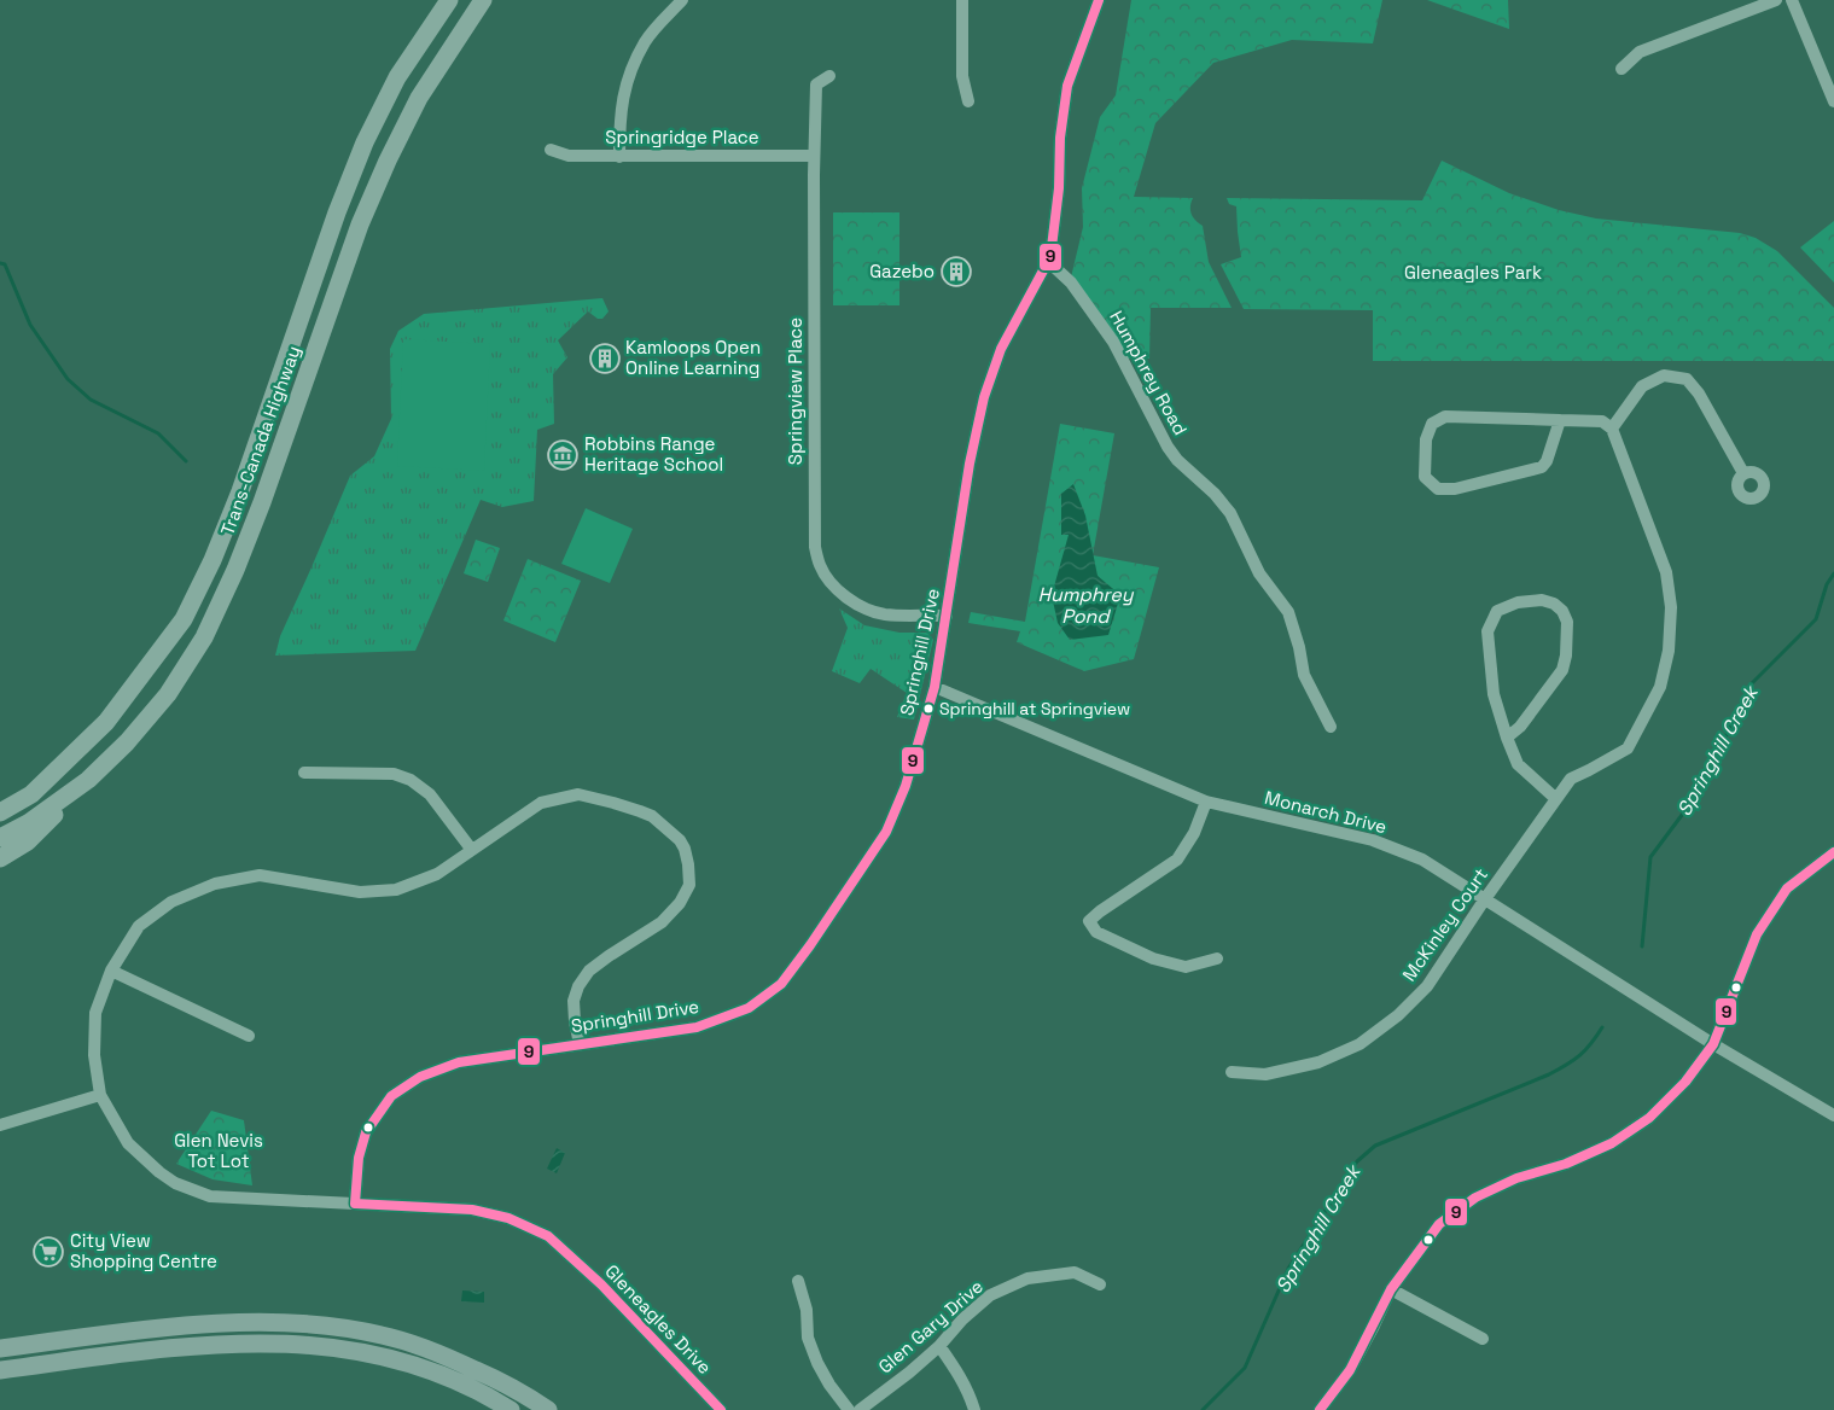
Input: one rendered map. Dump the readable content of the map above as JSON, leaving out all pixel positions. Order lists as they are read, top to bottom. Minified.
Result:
{"streets":{"highway":["Trans-Canada Highway"],"street":["Springridge Place","Humphrey Road","Springview Place","Springhill Drive","Monarch Drive","McKinley Court","Gleneagles Drive","Glen Gary Drive"]},"crossings":[["Springridge Place","Springview Place"],["Humphrey Road","Springhill Drive"],["Springview Place","Springhill Drive"],["Springhill Drive","Monarch Drive"],["Springhill Drive","Gleneagles Drive"],["Monarch Drive","McKinley Court"]],"water":["Humphrey Pond","Springhill Creek"],"parks":["Gleneagles Park","Glen Nevis Tot Lot"],"places":{"building":["Gazebo","Kamloops Open Online Learning"],"museum":["Robbins Range Heritage School"],"other":["Springhill at Springview"],"supermarket":["City View Shopping Centre"]},"lines":["transit line 9"]}
